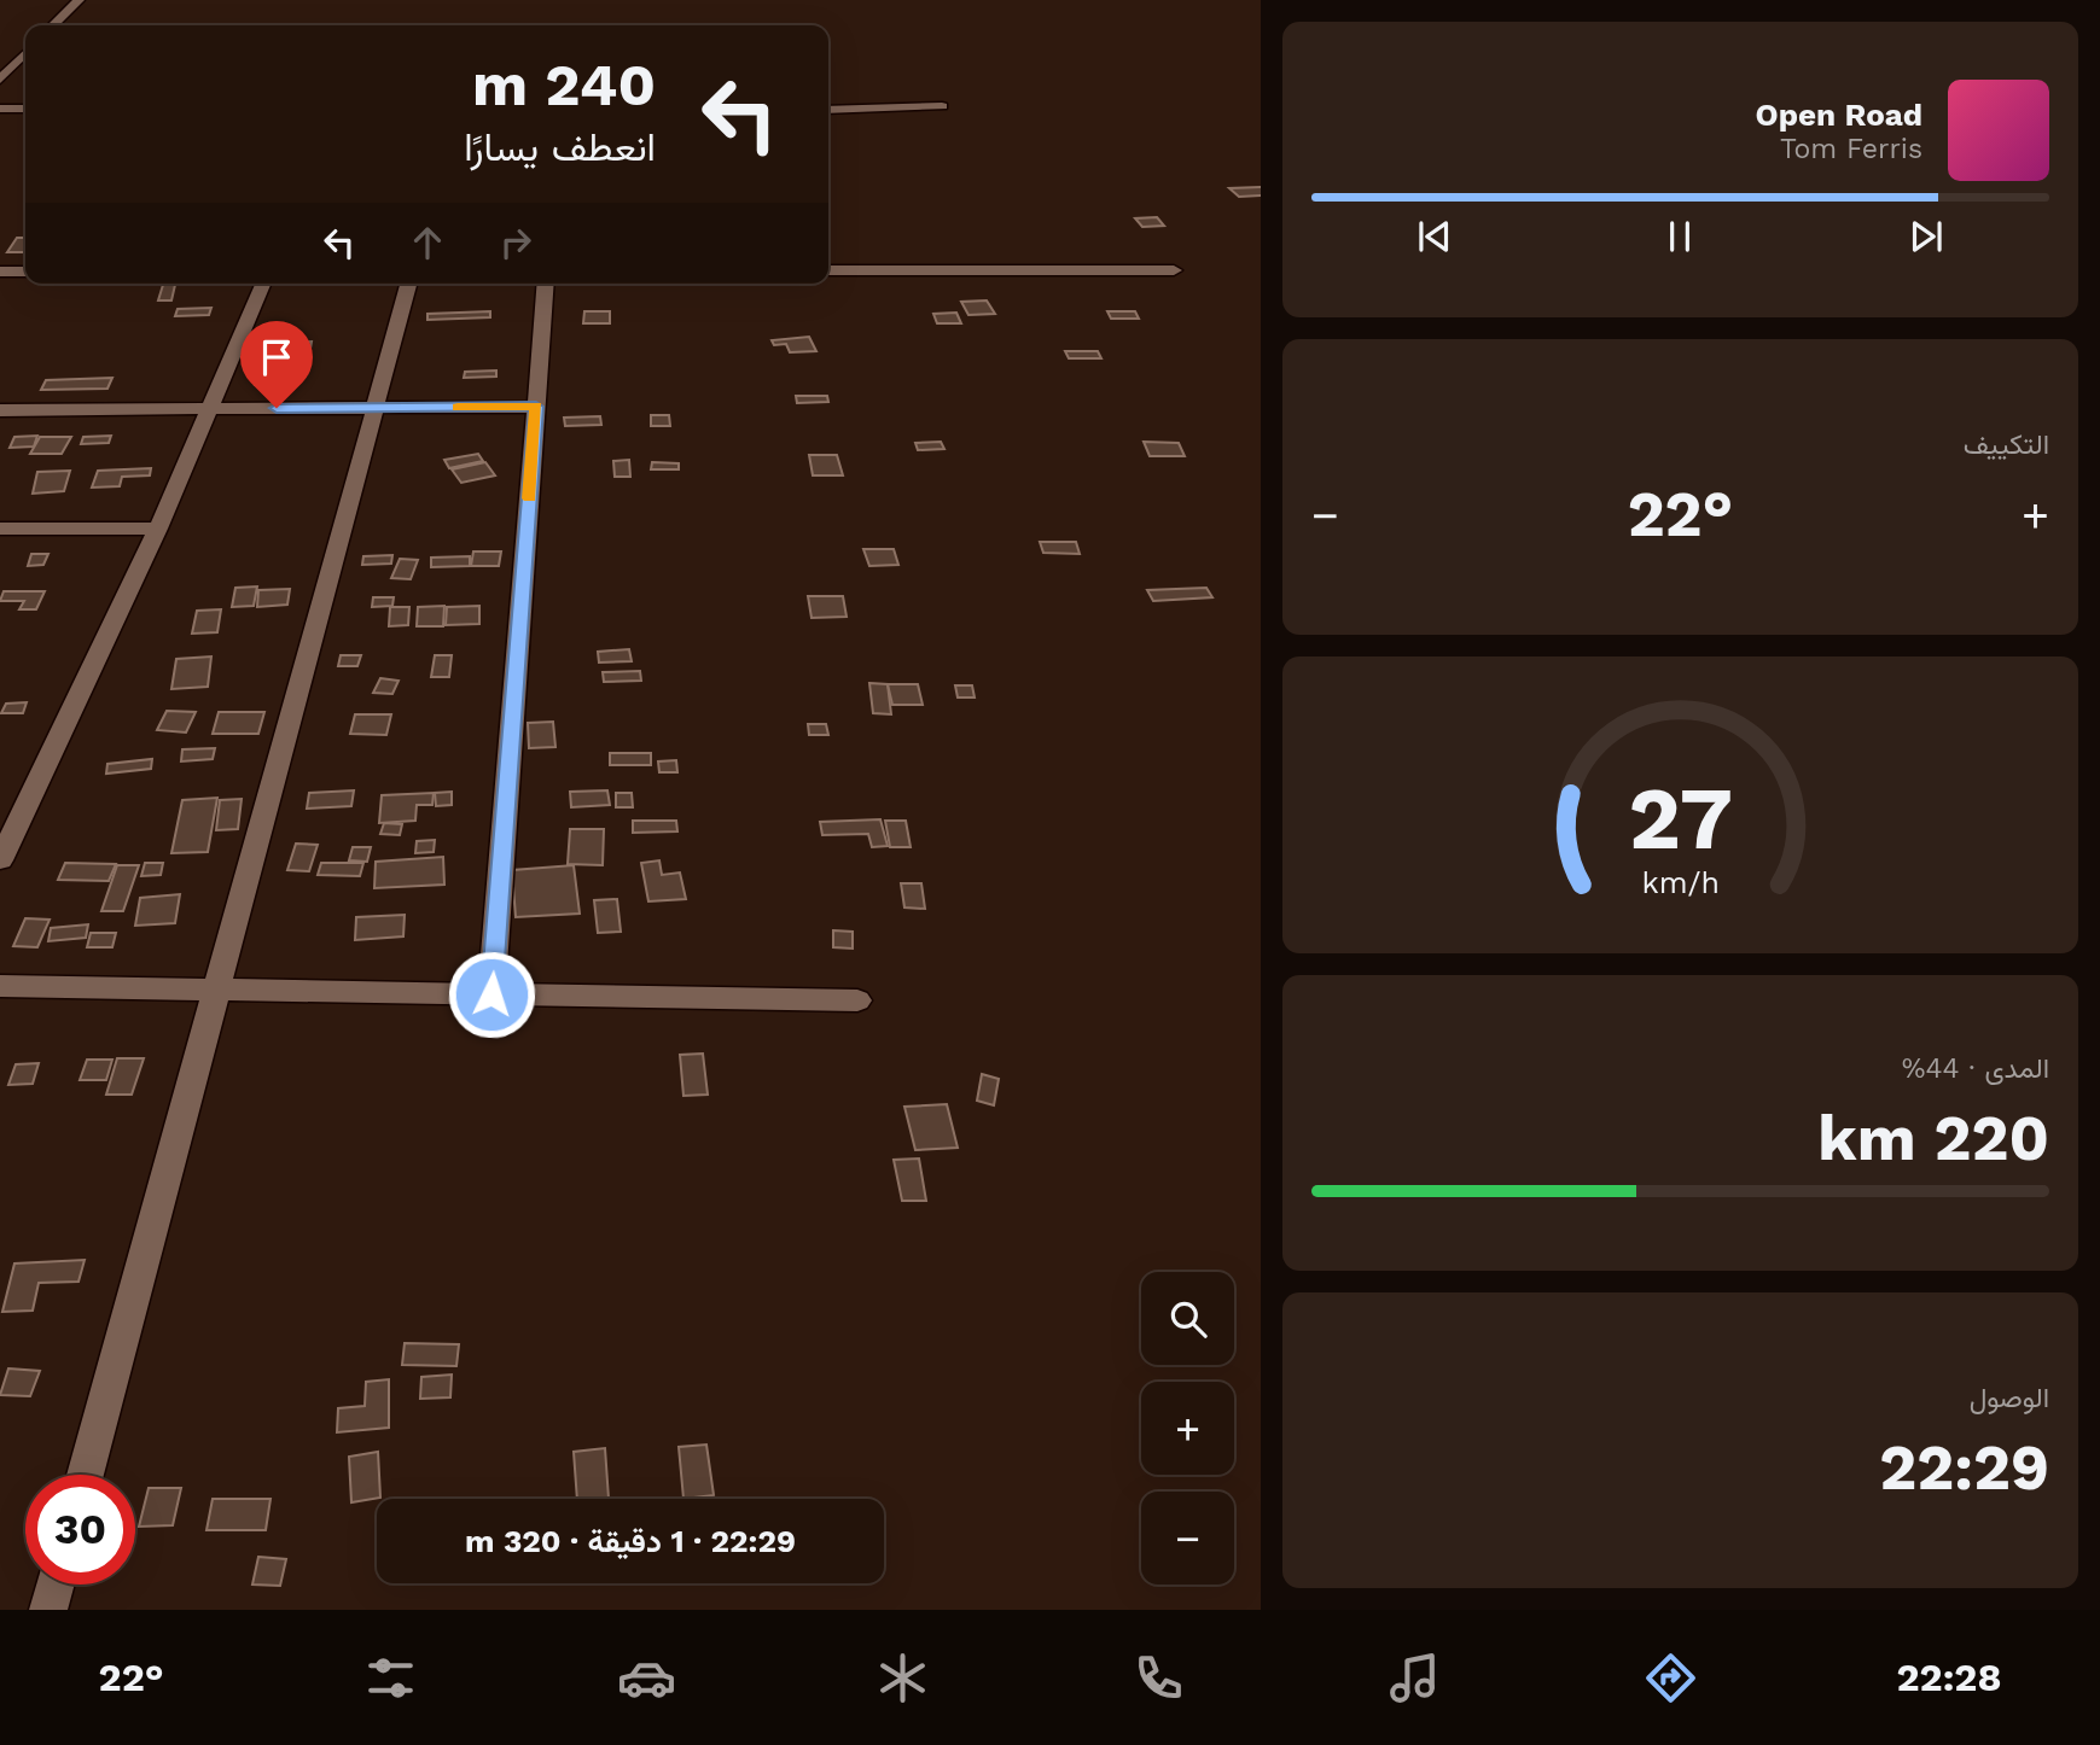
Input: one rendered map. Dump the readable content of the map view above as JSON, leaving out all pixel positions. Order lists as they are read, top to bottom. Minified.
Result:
{"page":{"turn":["240 m","انعطف يسارًا"],"song":["Open Road","Tom Ferris"],"tile":["التكييف",["المدى · 44%","220 km"],["الوصول","22:29"]],"heat":["−","22°","+"],"map_buttons":["+","−"],"limit":"30","trip":"22:29 · 1 دقيقة · 320 m","tabs":["22:28","22°"],"gauge":["27","km/h"]}}
